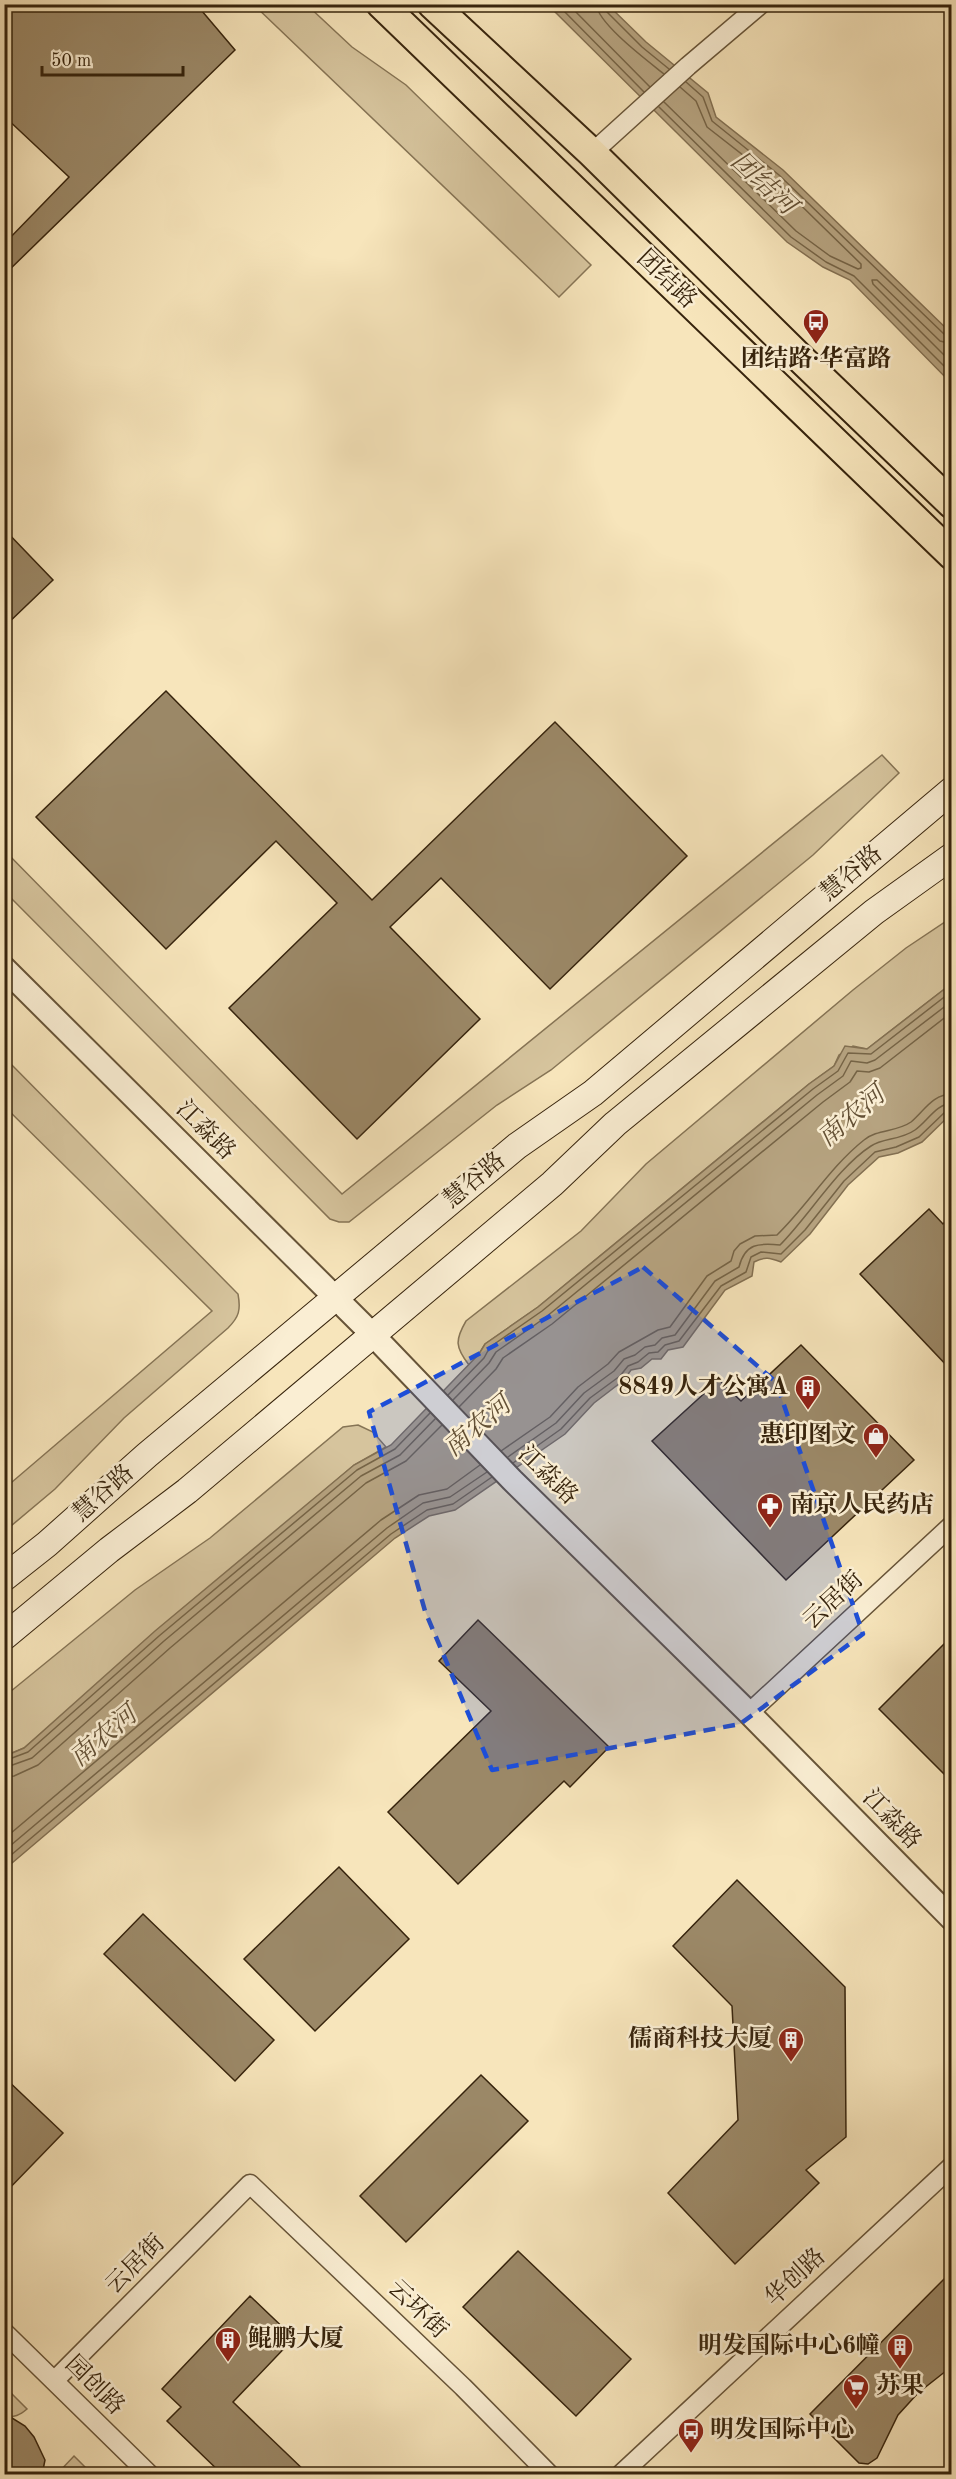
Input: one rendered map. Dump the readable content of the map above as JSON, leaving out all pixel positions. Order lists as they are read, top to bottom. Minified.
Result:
{"streets":{"main road":["团结路","慧谷路"],"street":["江淼路","云居街","华创路","云环街","园创路"]},"crossings":[["慧谷路","江淼路"],["江淼路","云居街"],["云居街","云环街"],["云居街","园创路"]],"water":["团结河","南农河"],"places":{"bus stop":["团结路·华富路","明发国际中心"],"building":["8849人才公寓A","儒商科技大厦","鲲鹏大厦","明发国际中心6幢"],"shop":["惠印图文"],"pharmacy":["南京人民药店"],"supermarket":["苏果"]},"scale_bar":"50 m"}
